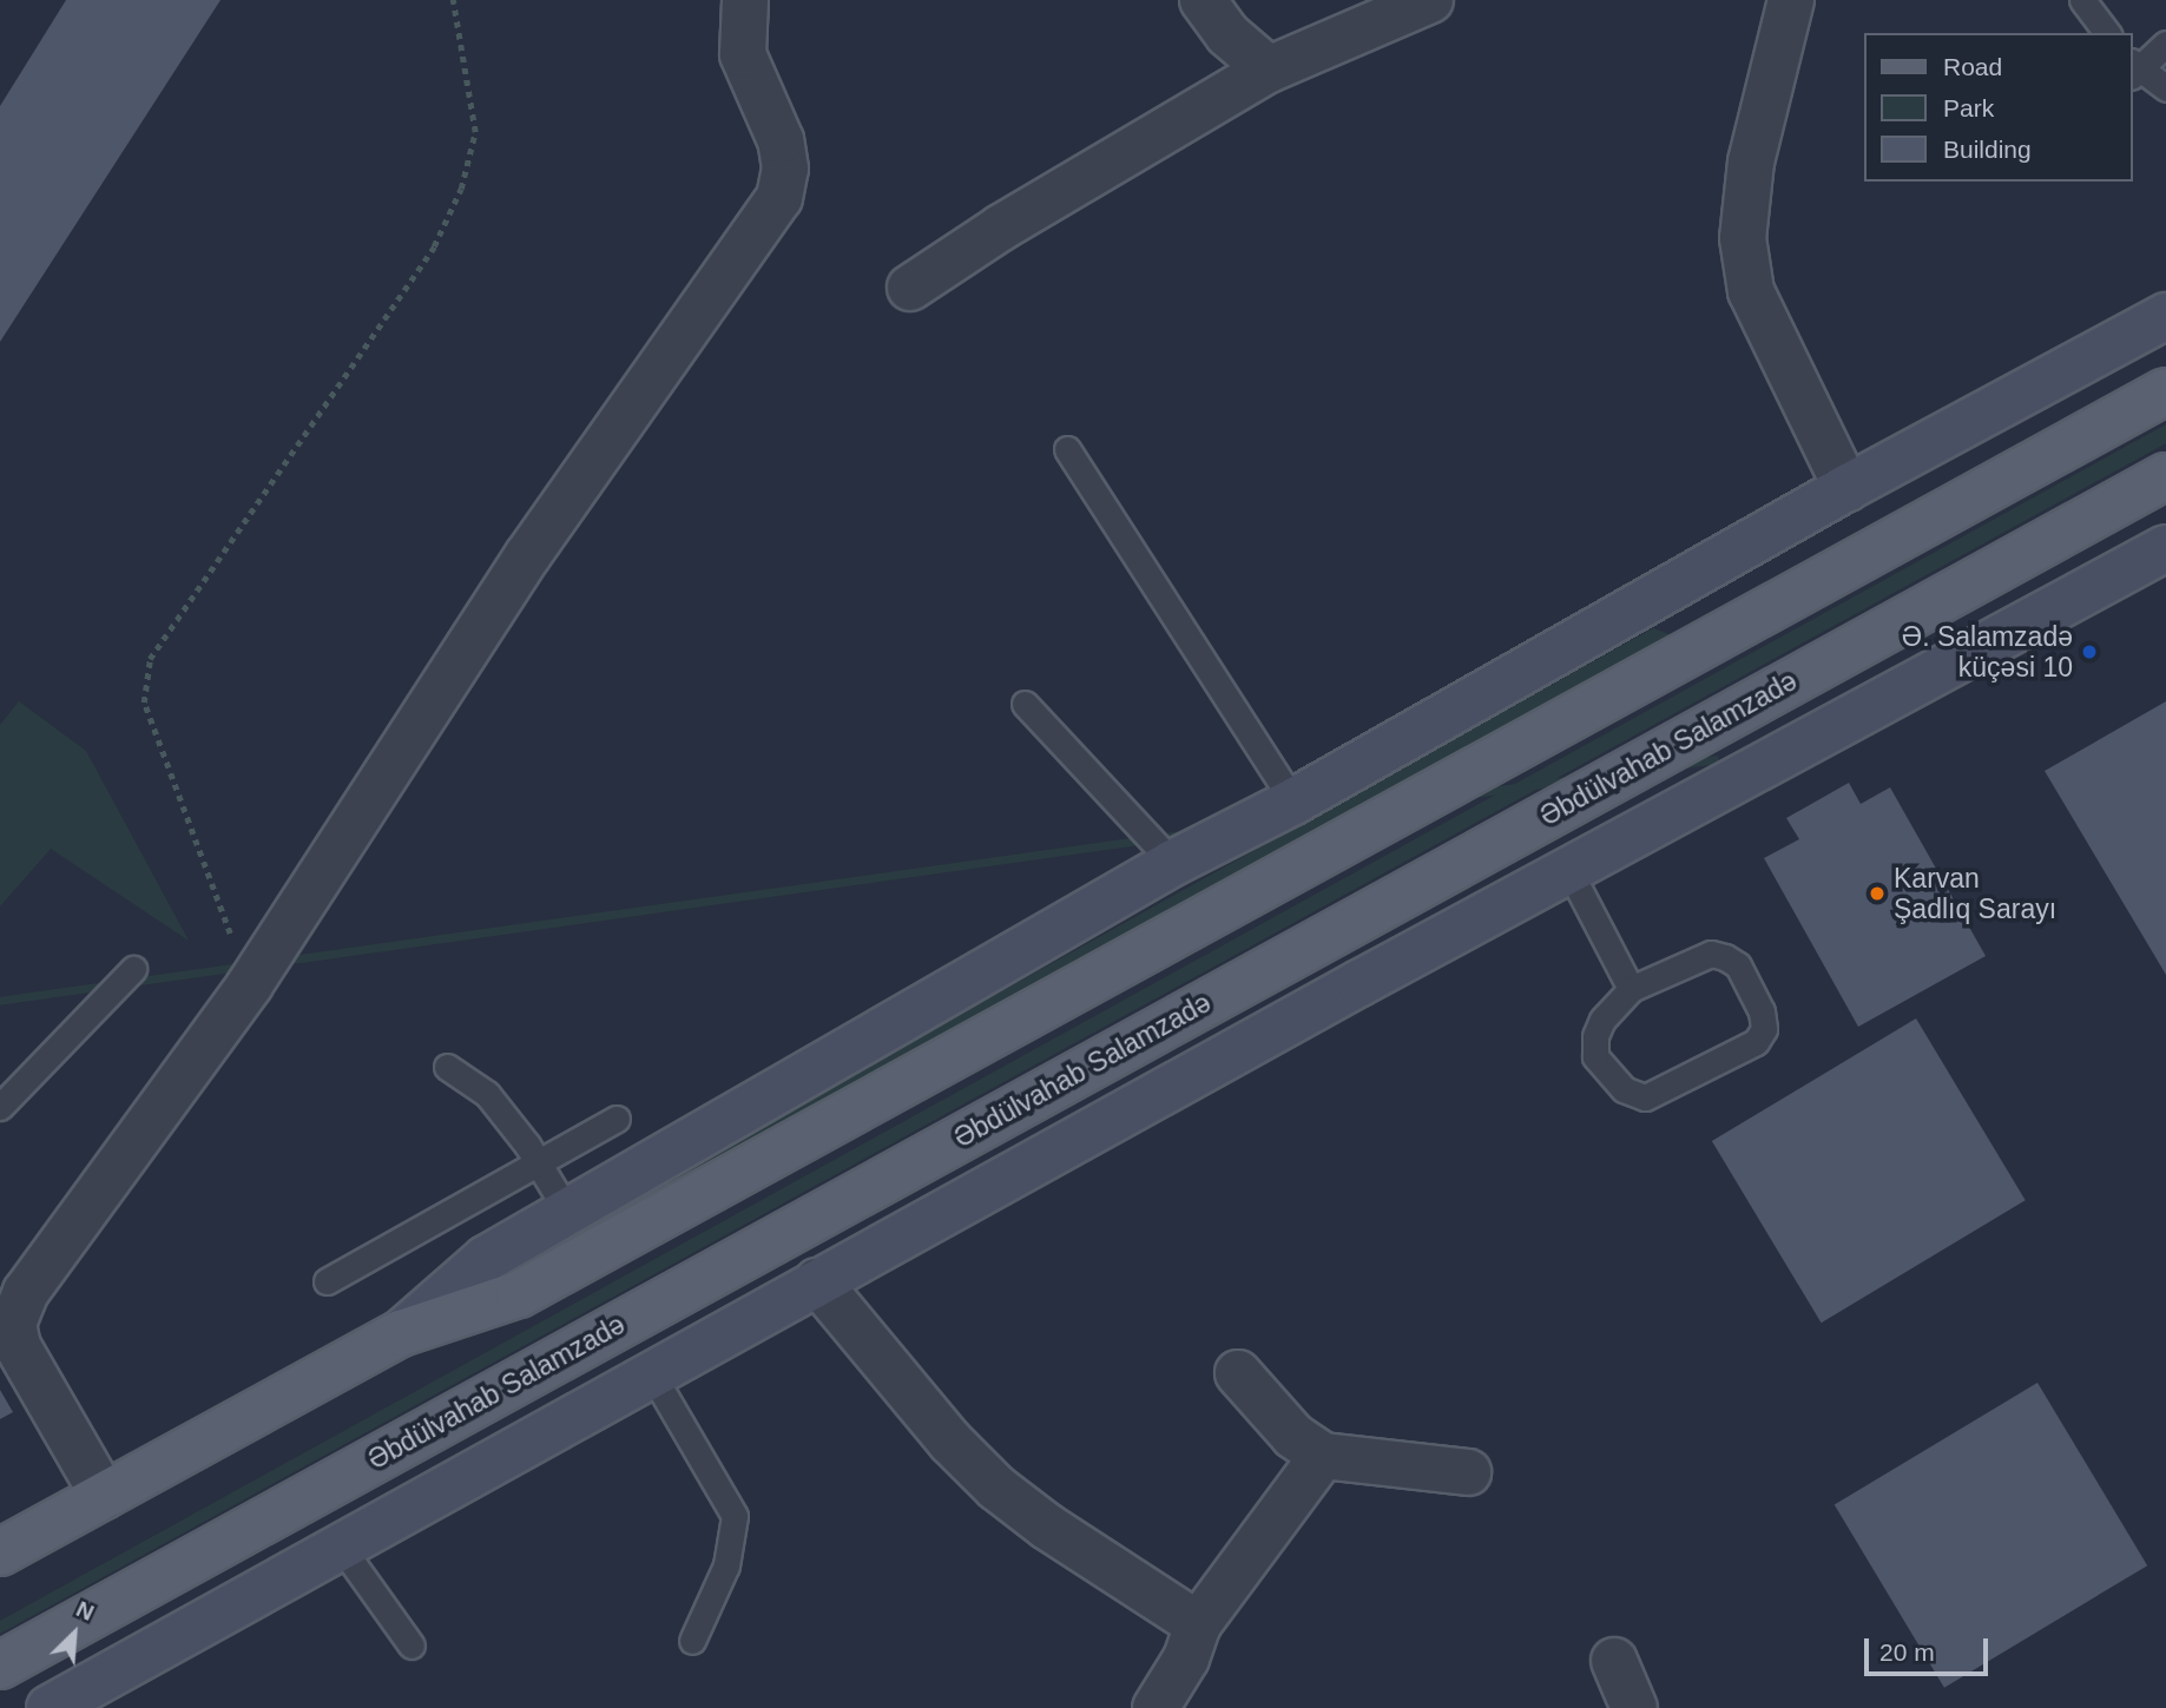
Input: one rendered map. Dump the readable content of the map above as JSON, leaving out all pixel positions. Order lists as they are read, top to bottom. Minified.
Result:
{"streets":{"main road":["Əbdülvahab Salamzadə"]},"places":["Ə. Salamzadə küçəsi 10","Karvan Şadlıq Sarayı"],"legend":["Road","Park","Building"],"scale_bar":"20 m","north":"top right"}
